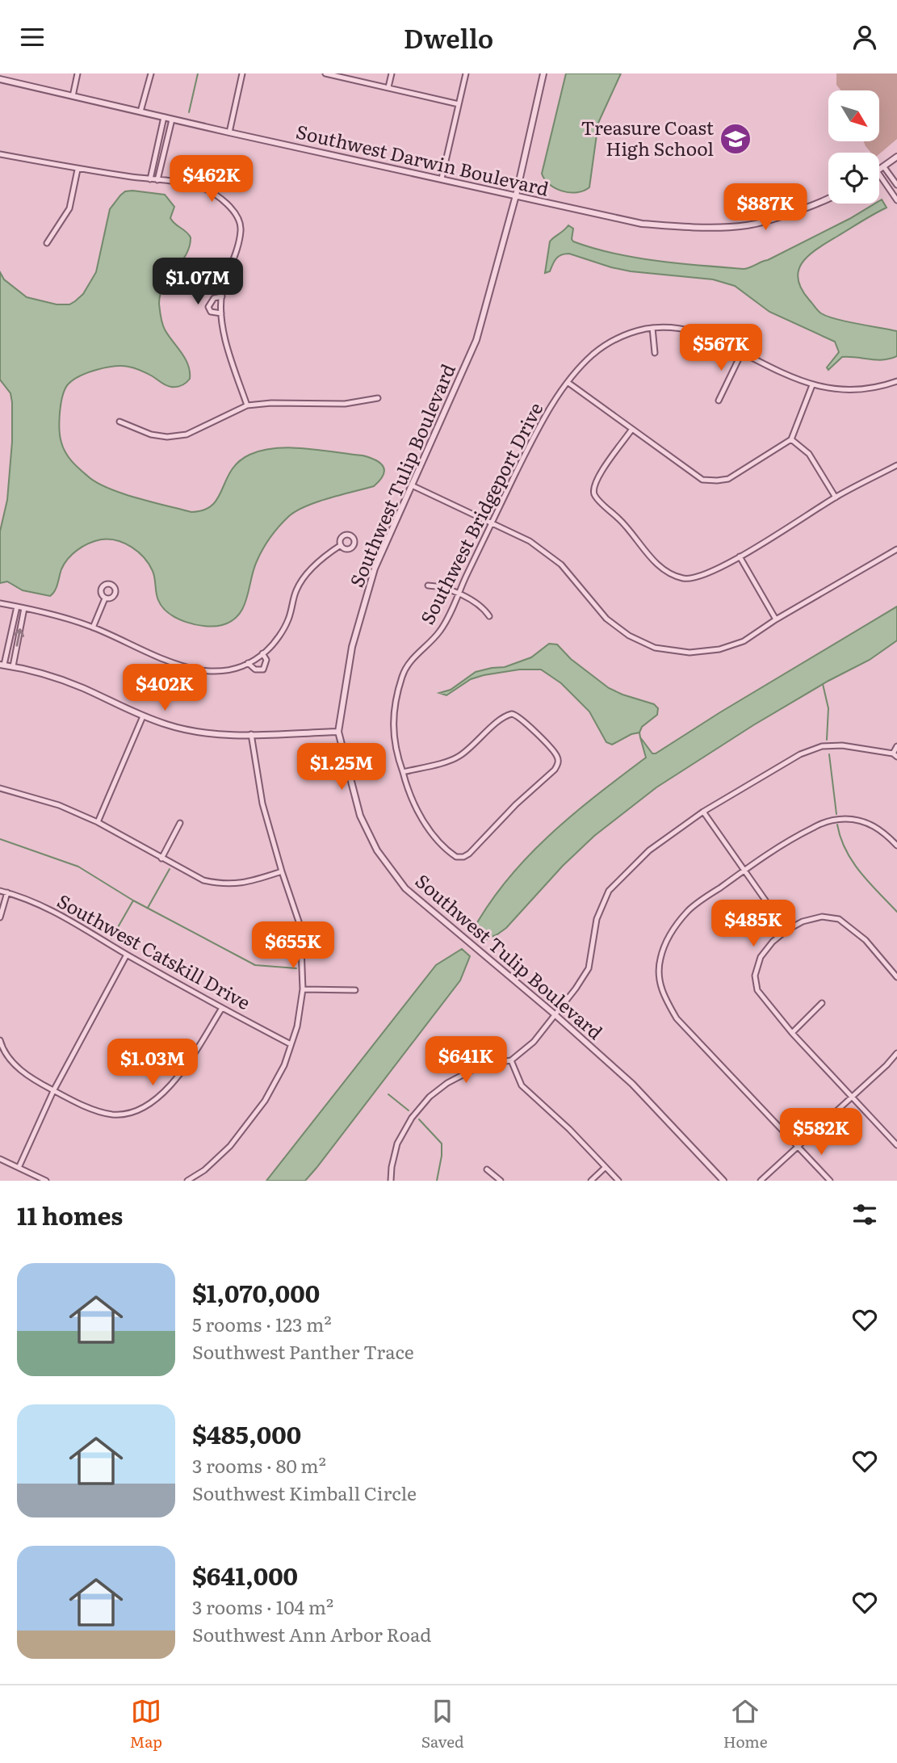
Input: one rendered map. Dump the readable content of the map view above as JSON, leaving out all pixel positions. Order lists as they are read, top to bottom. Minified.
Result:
{"streets":{"street":["Southwest Darwin Boulevard","Southwest Tulip Boulevard","Southwest Bridgeport Drive","Southwest Catskill Drive"]},"crossings":[["Southwest Darwin Boulevard","Southwest Tulip Boulevard"]],"places":{"school or university":["Treasure Coast High School"]},"north":"bottom right","page":{"header":"Dwello","price":["$462K","$887K","$1.07M","$567K","$402K","$1.25M","$485K","$655K","$641K","$1.03M","$582K"],"heading":"11 homes","list":[{"name":"$1,070,000","note":"5 rooms · 123 m² · Southwest Panther Trace"},{"name":"$485,000","note":"3 rooms · 80 m² · Southwest Kimball Circle"},{"name":"$641,000","note":"3 rooms · 104 m² · Southwest Ann Arbor Road"}],"tabs":["Map","Saved","Home"]}}
